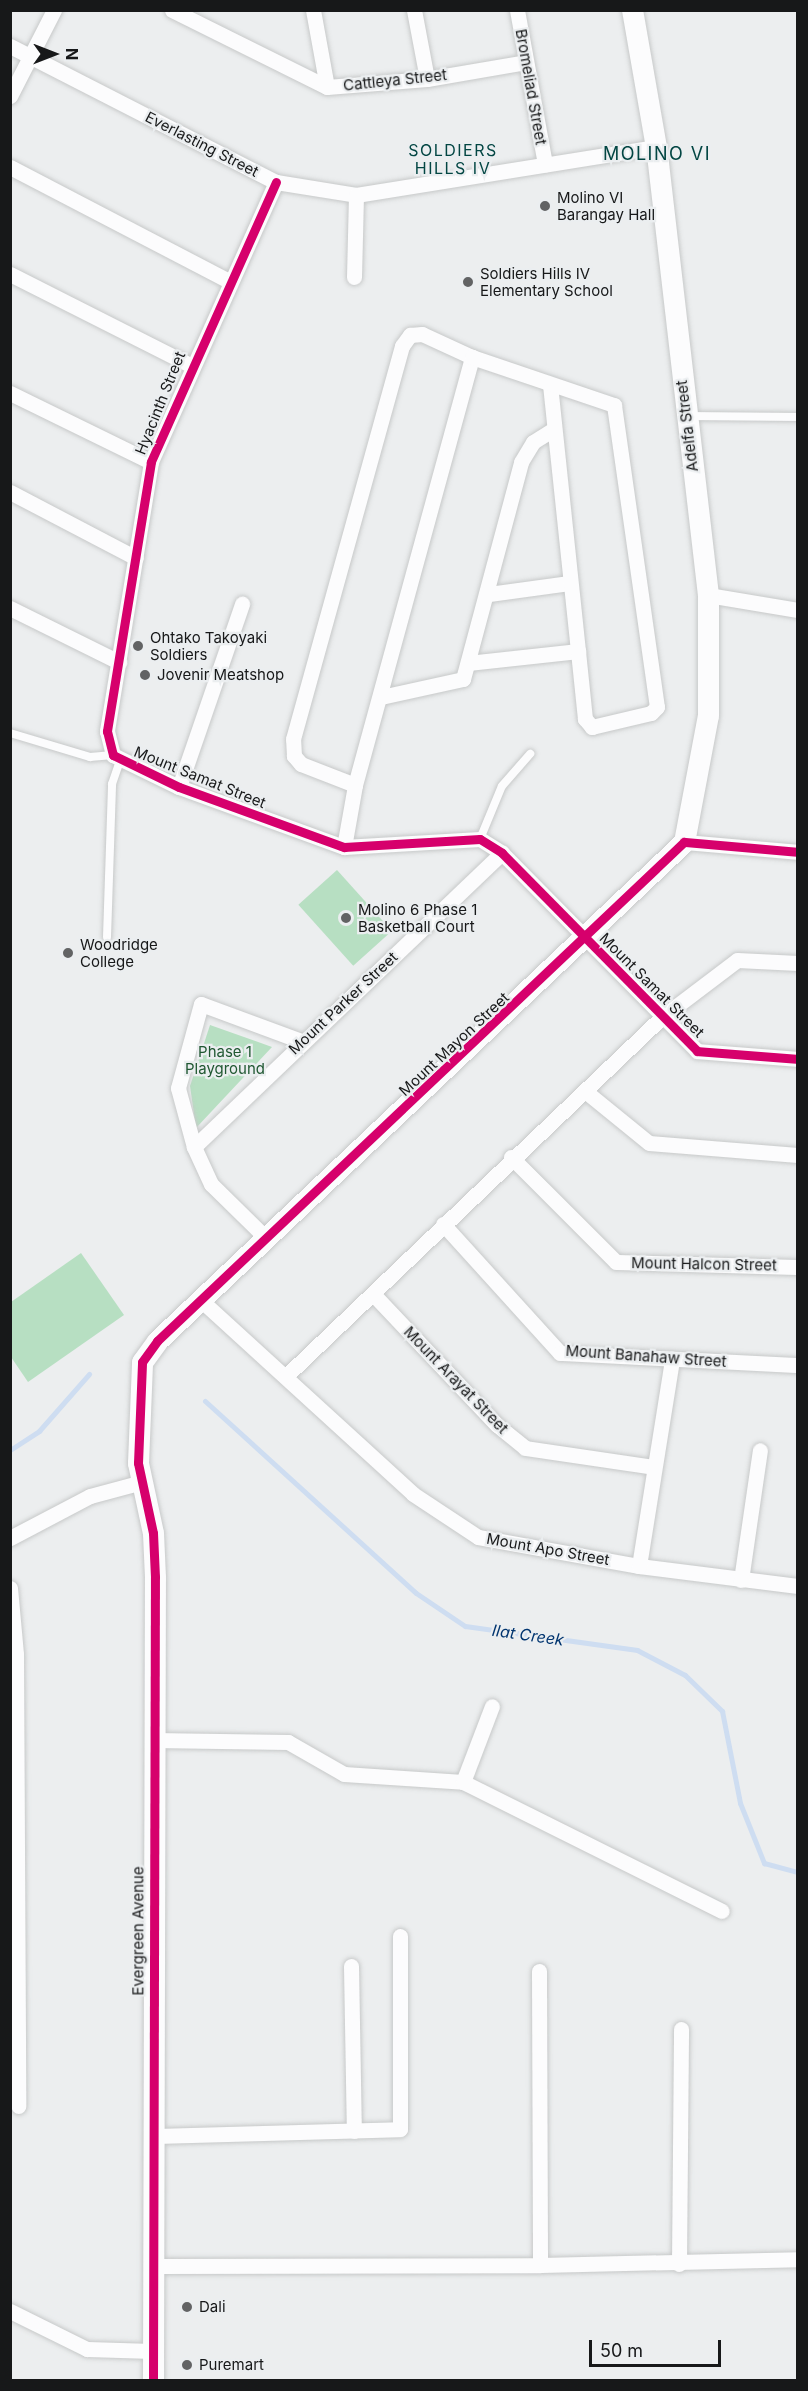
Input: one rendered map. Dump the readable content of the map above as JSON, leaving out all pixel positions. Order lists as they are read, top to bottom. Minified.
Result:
{"streets":{"street":["Cattleya Street","Bromeliad Street","Everlasting Street","Hyacinth Street","Adelfa Street","Mount Samat Street","Mount Parker Street","Mount Mayon Street","Mount Halcon Street","Mount Banahaw Street","Mount Arayat Street","Mount Apo Street","Evergreen Avenue"]},"crossings":[["Cattleya Street","Bromeliad Street"],["Bromeliad Street","Everlasting Street"],["Everlasting Street","Hyacinth Street"],["Everlasting Street","Adelfa Street"],["Hyacinth Street","Mount Samat Street"],["Adelfa Street","Mount Mayon Street"],["Mount Samat Street","Mount Parker Street"],["Mount Samat Street","Mount Mayon Street"],["Mount Mayon Street","Mount Apo Street"],["Mount Mayon Street","Evergreen Avenue"]],"districts":["SOLDIERS HILLS IV","MOLINO VI"],"water":["Ilat Creek"],"parks":["Phase 1 Playground"],"places":["Molino VI Barangay Hall","Soldiers Hills IV Elementary School","Ohtako Takoyaki Soldiers","Jovenir Meatshop","Molino 6 Phase 1 Basketball Court","Woodridge College","Dali","Puremart"],"scale_bar":"50 m","north":"right"}
